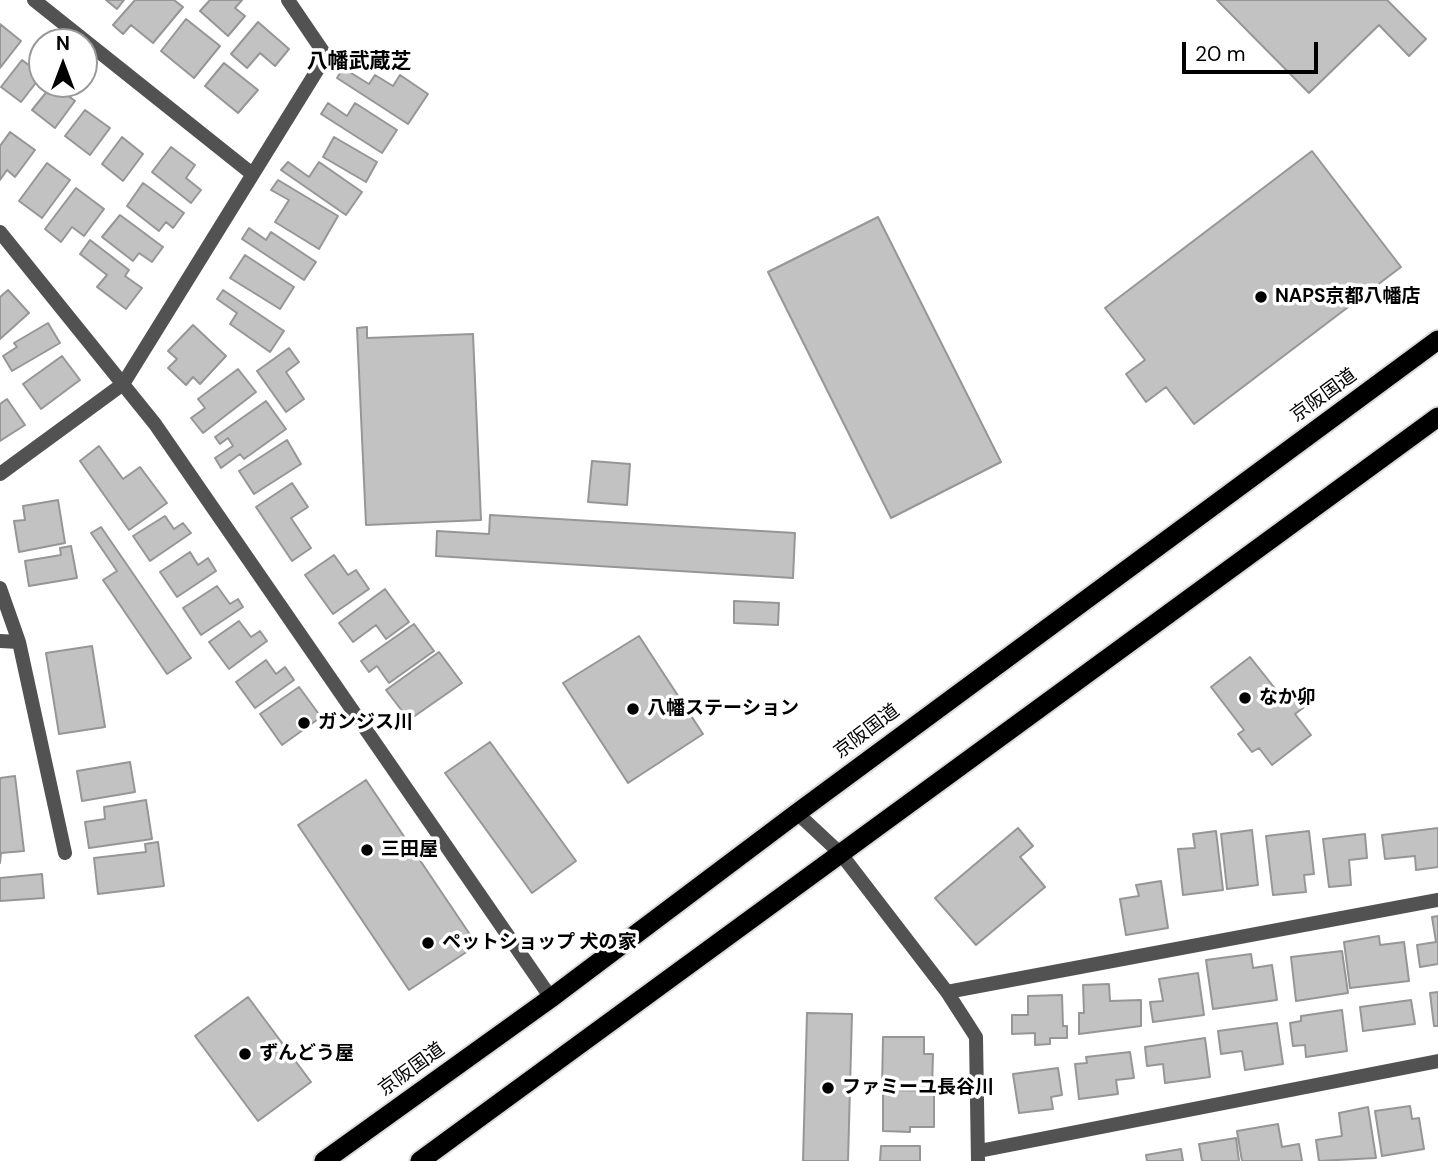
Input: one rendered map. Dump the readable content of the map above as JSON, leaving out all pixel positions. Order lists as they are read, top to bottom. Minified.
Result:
{"streets":{"highway":["京阪国道"]},"districts":["八幡武蔵芝"],"places":["NAPS京都八幡店","なか卯","八幡ステーション","ガンジス川","三田屋","ペットショップ 犬の家","ずんどう屋","ファミーユ長谷川"],"scale_bar":"20 m","north":"top"}
